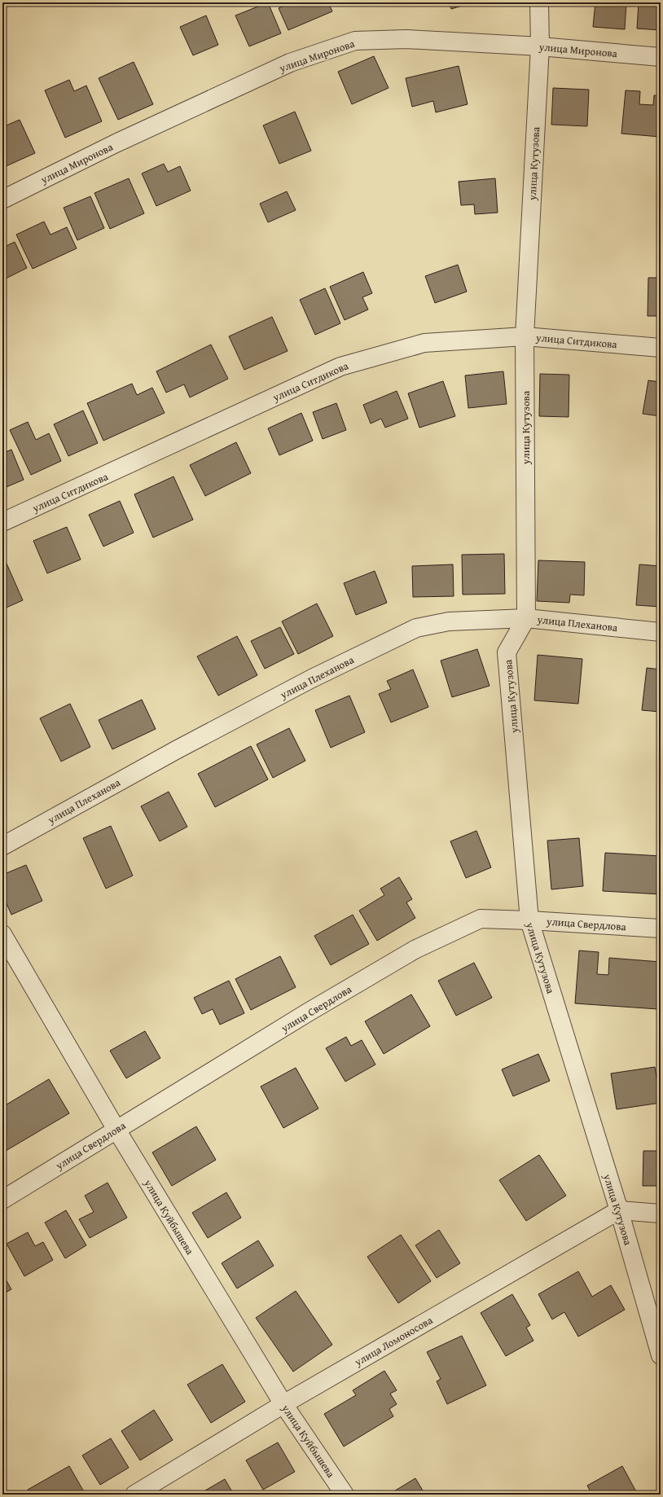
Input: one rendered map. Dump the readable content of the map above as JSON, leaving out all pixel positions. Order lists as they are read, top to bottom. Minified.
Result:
{"streets":{"street":["улица Миронова","улица Кутузова","улица Ситдикова","улица Плеханова","улица Свердлова","улица Куйбышева","улица Ломоносова"]},"crossings":[["улица Миронова","улица Кутузова"],["улица Кутузова","улица Ситдикова"],["улица Кутузова","улица Плеханова"],["улица Кутузова","улица Свердлова"],["улица Кутузова","улица Ломоносова"],["улица Свердлова","улица Куйбышева"],["улица Куйбышева","улица Ломоносова"]]}
